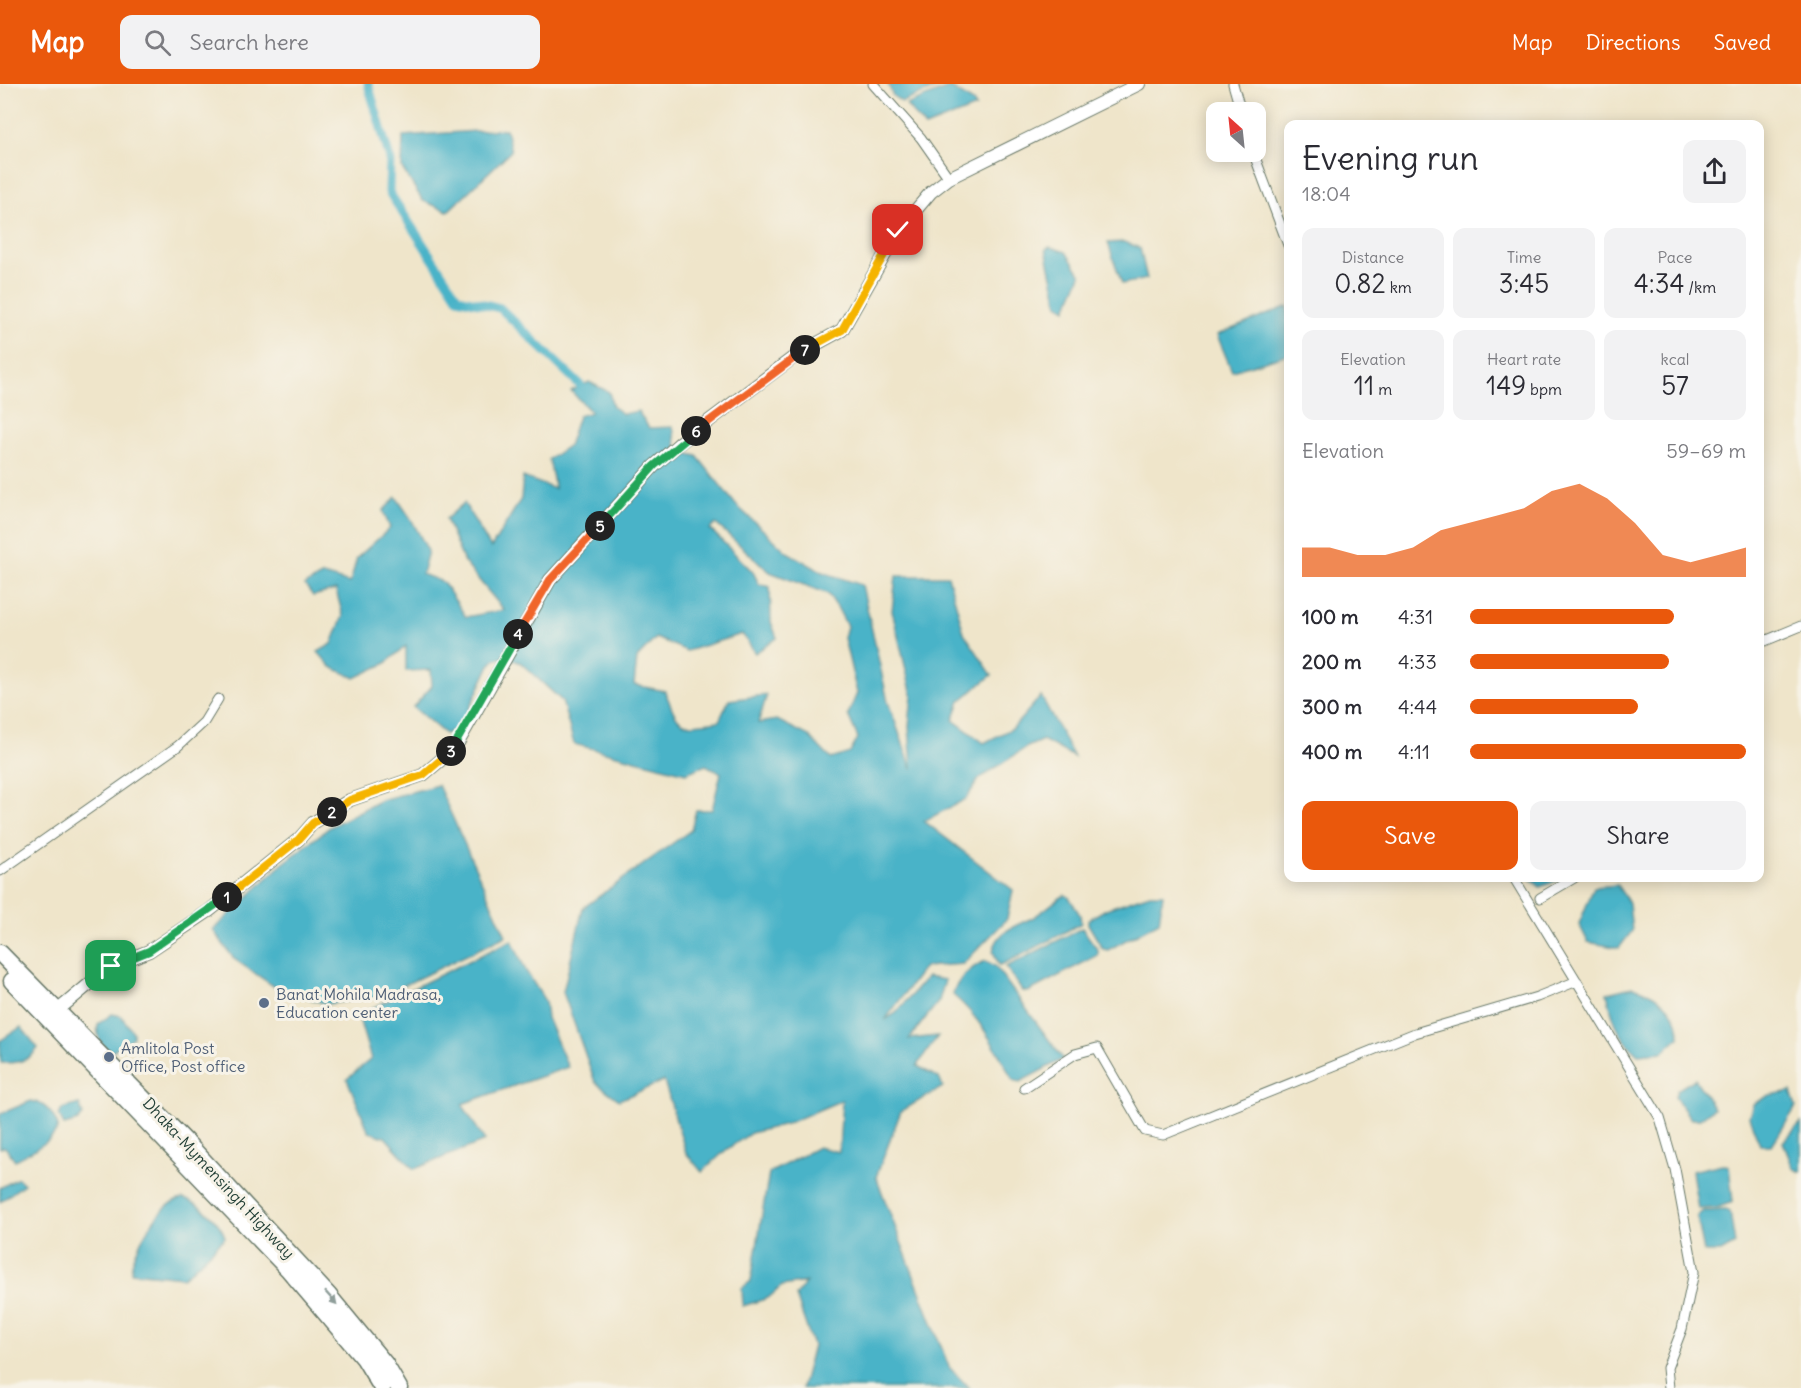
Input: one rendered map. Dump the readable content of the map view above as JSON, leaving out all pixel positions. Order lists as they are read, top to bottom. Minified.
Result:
{"streets":{"highway":["Dhaka-Mymensingh Highway"]},"places":["Banat Mohila Madrasa, Education center","Amlitola Post Office, Post office"],"north":"top left","page":{"header":"Map","search":"Search here","nav":["Map","Directions","Saved"],"heading":["Evening run","18:04"],"stats":[["Distance","0.82 km"],["Time","3:45"],["Pace","4:34 /km"],["Elevation","11 m"],["Heart rate","149 bpm"],["kcal","57"]],"pins":["7","6","5","4","3","2","1"],"chart":["Elevation","59–69 m"],"list":[{"name":"100 m","note":"4:31"},{"name":"200 m","note":"4:33"},{"name":"300 m","note":"4:44"},{"name":"400 m","note":"4:11"}],"buttons":["Save","Share"]}}
